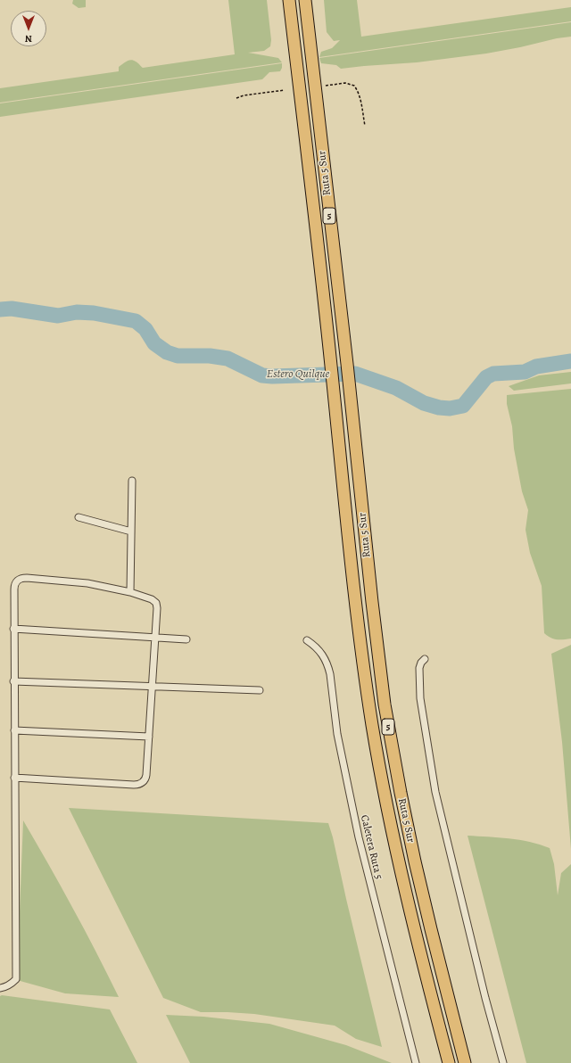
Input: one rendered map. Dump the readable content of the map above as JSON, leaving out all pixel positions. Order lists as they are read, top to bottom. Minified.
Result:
{"streets":{"highway":["Ruta 5 Sur","5"],"street":["Caletera Ruta 5"]},"water":["Estero Quilque"],"north":"bottom"}
